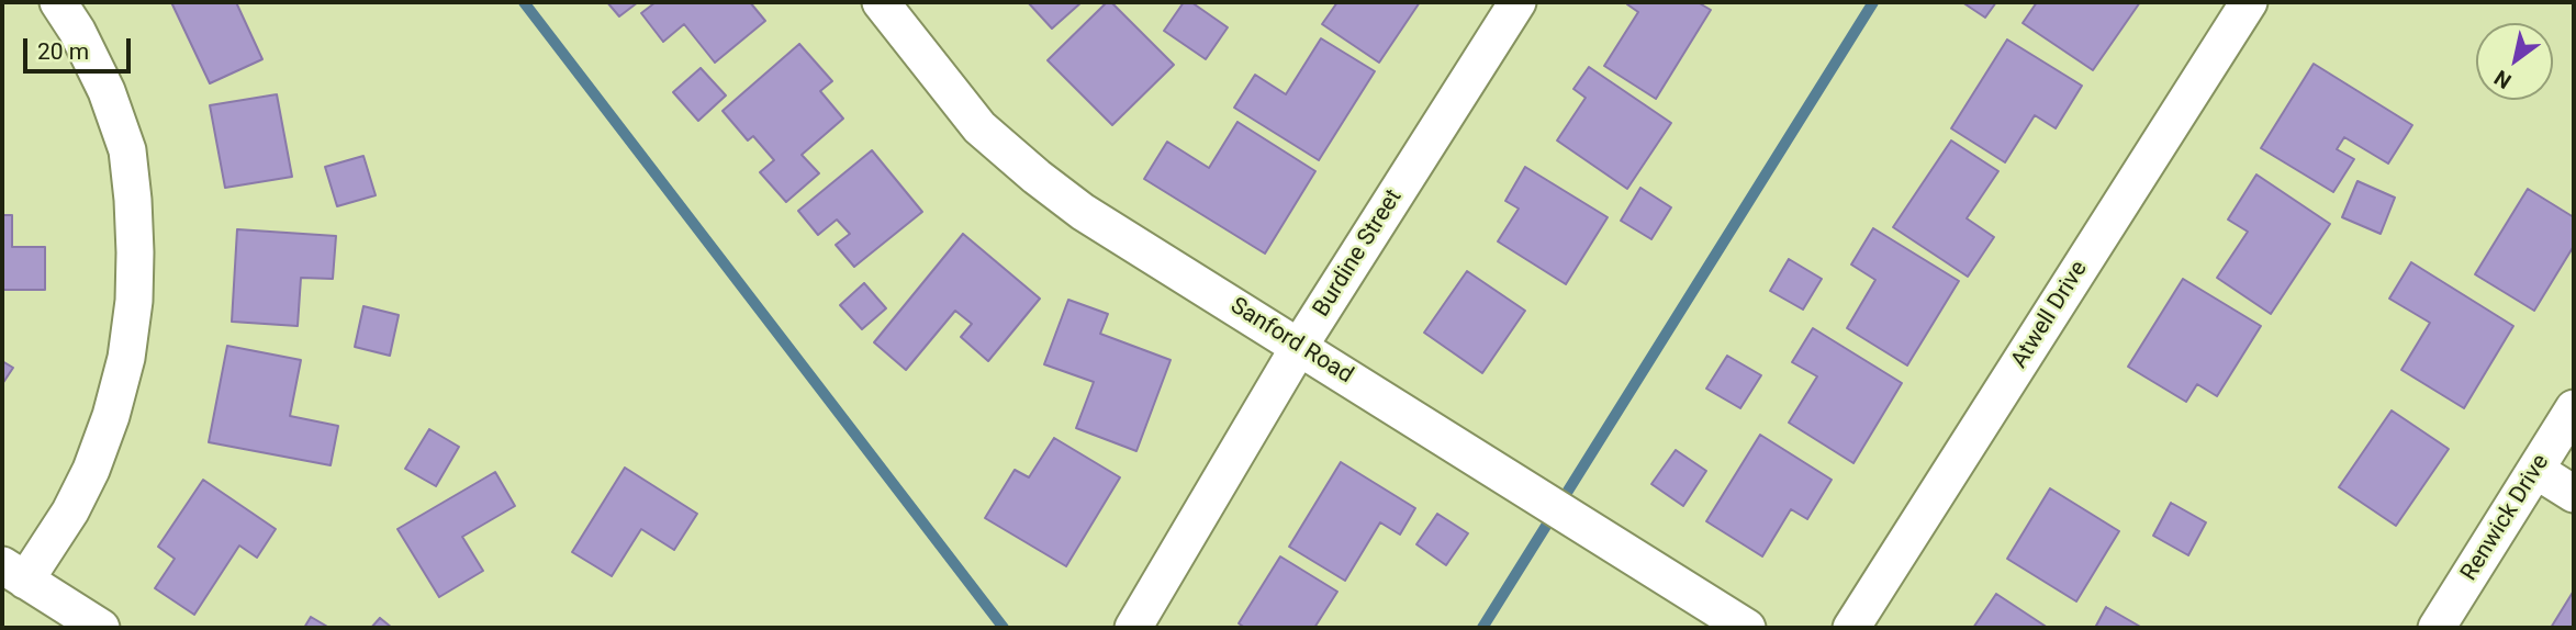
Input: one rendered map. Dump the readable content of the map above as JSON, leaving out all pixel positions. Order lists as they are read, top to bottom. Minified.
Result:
{"streets":{"street":["Burdine Street","Atwell Drive","Sanford Road","Renwick Drive"]},"crossings":[["Burdine Street","Sanford Road"]],"scale_bar":"20 m","north":"bottom left"}
